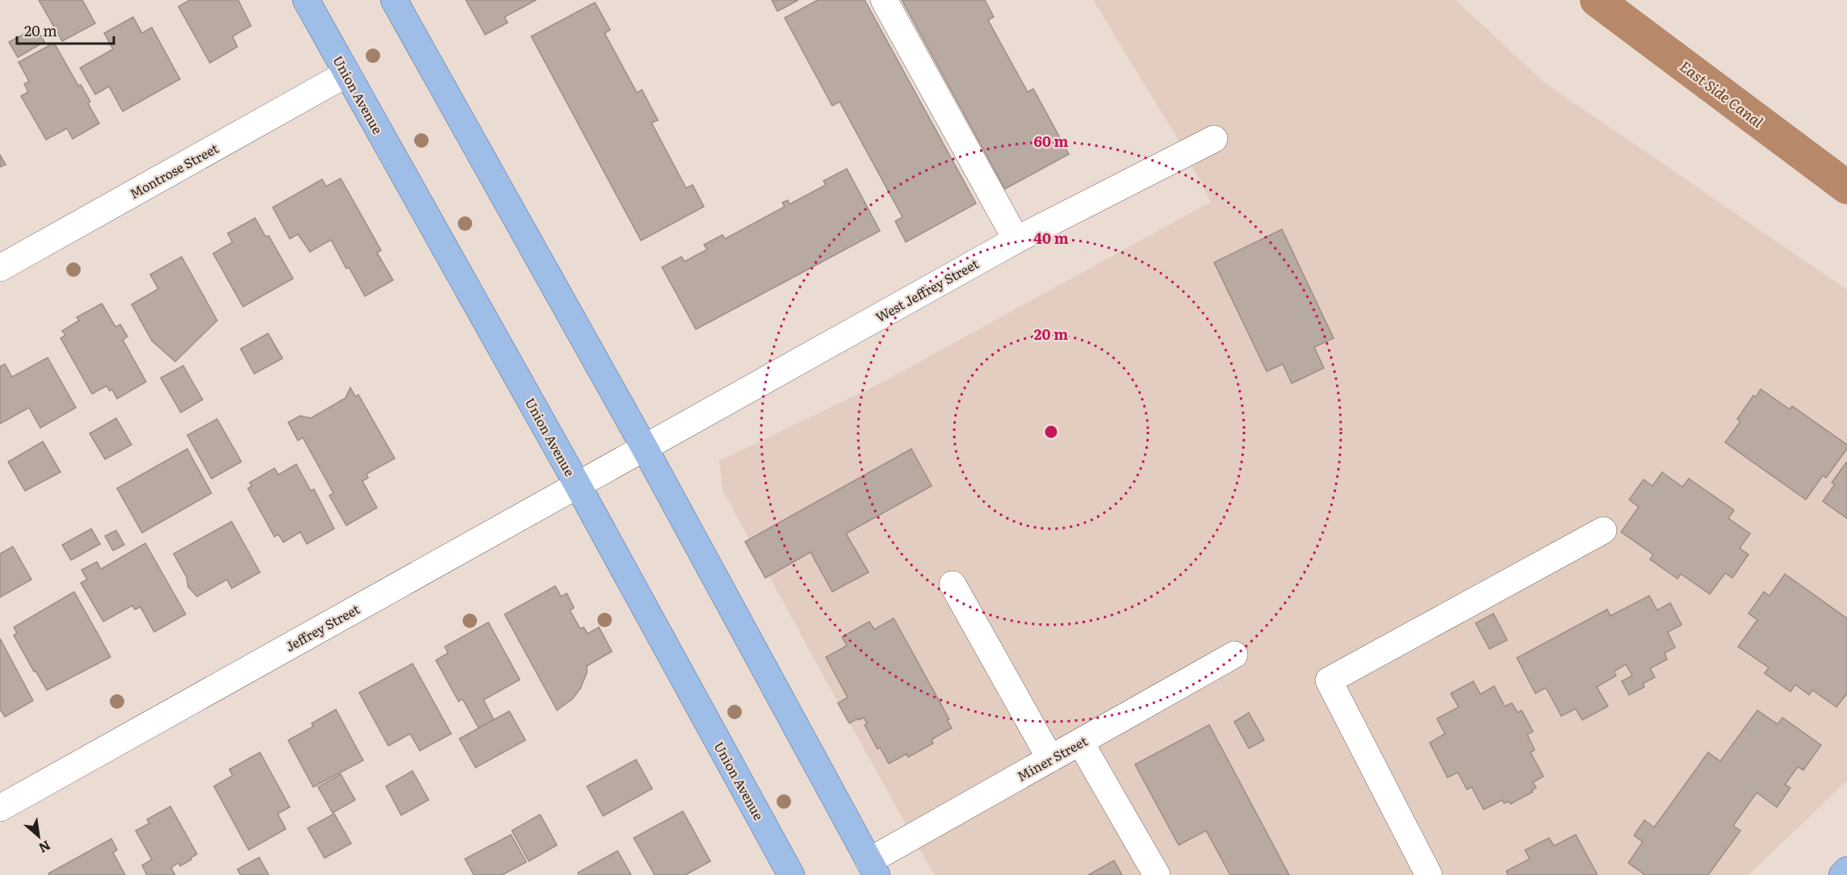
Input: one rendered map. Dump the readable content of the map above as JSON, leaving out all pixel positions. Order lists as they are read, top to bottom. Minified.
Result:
{"streets":{"main road":["Union Avenue"],"street":["Montrose Street","West Jeffrey Street","Jeffrey Street","Miner Street"]},"crossings":[["Union Avenue","Montrose Street"],["Union Avenue","Jeffrey Street"],["West Jeffrey Street","Jeffrey Street"]],"water":["East Side Canal"],"scale_bar":"20 m","north":"bottom right","rings":["60 m","40 m","20 m"]}
